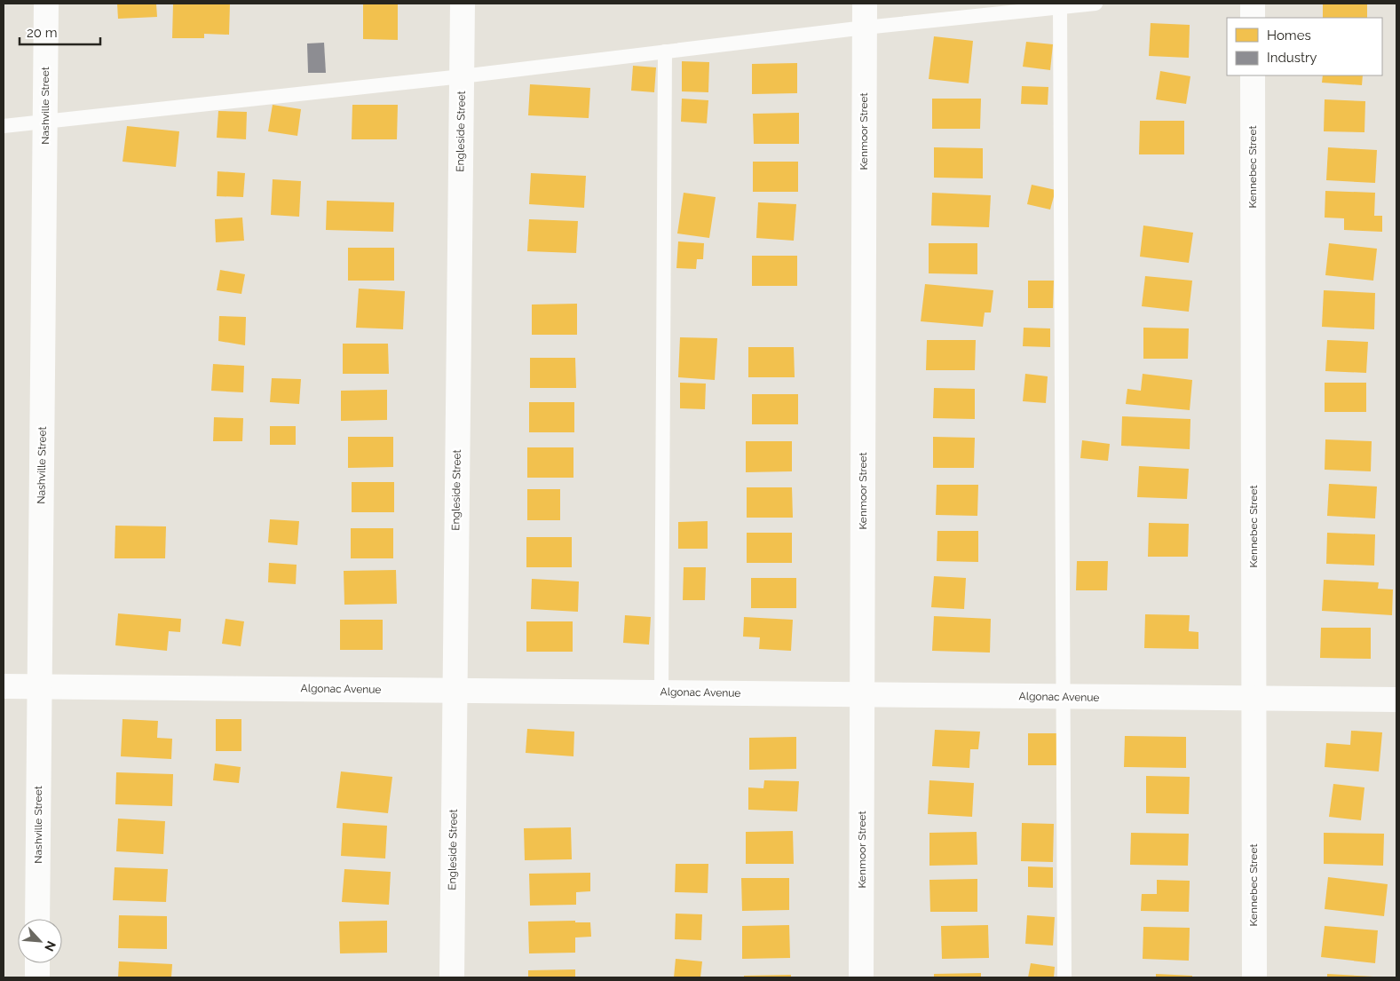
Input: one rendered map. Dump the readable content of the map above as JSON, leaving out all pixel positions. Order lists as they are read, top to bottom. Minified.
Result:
{"streets":{"street":["Nashville Street","Engleside Street","Kenmoor Street","Kennebec Street","Algonac Avenue"]},"crossings":[["Nashville Street","Algonac Avenue"],["Engleside Street","Algonac Avenue"],["Kenmoor Street","Algonac Avenue"],["Kennebec Street","Algonac Avenue"]],"legend":["Homes","Industry"],"scale_bar":"20 m","north":"bottom right"}
